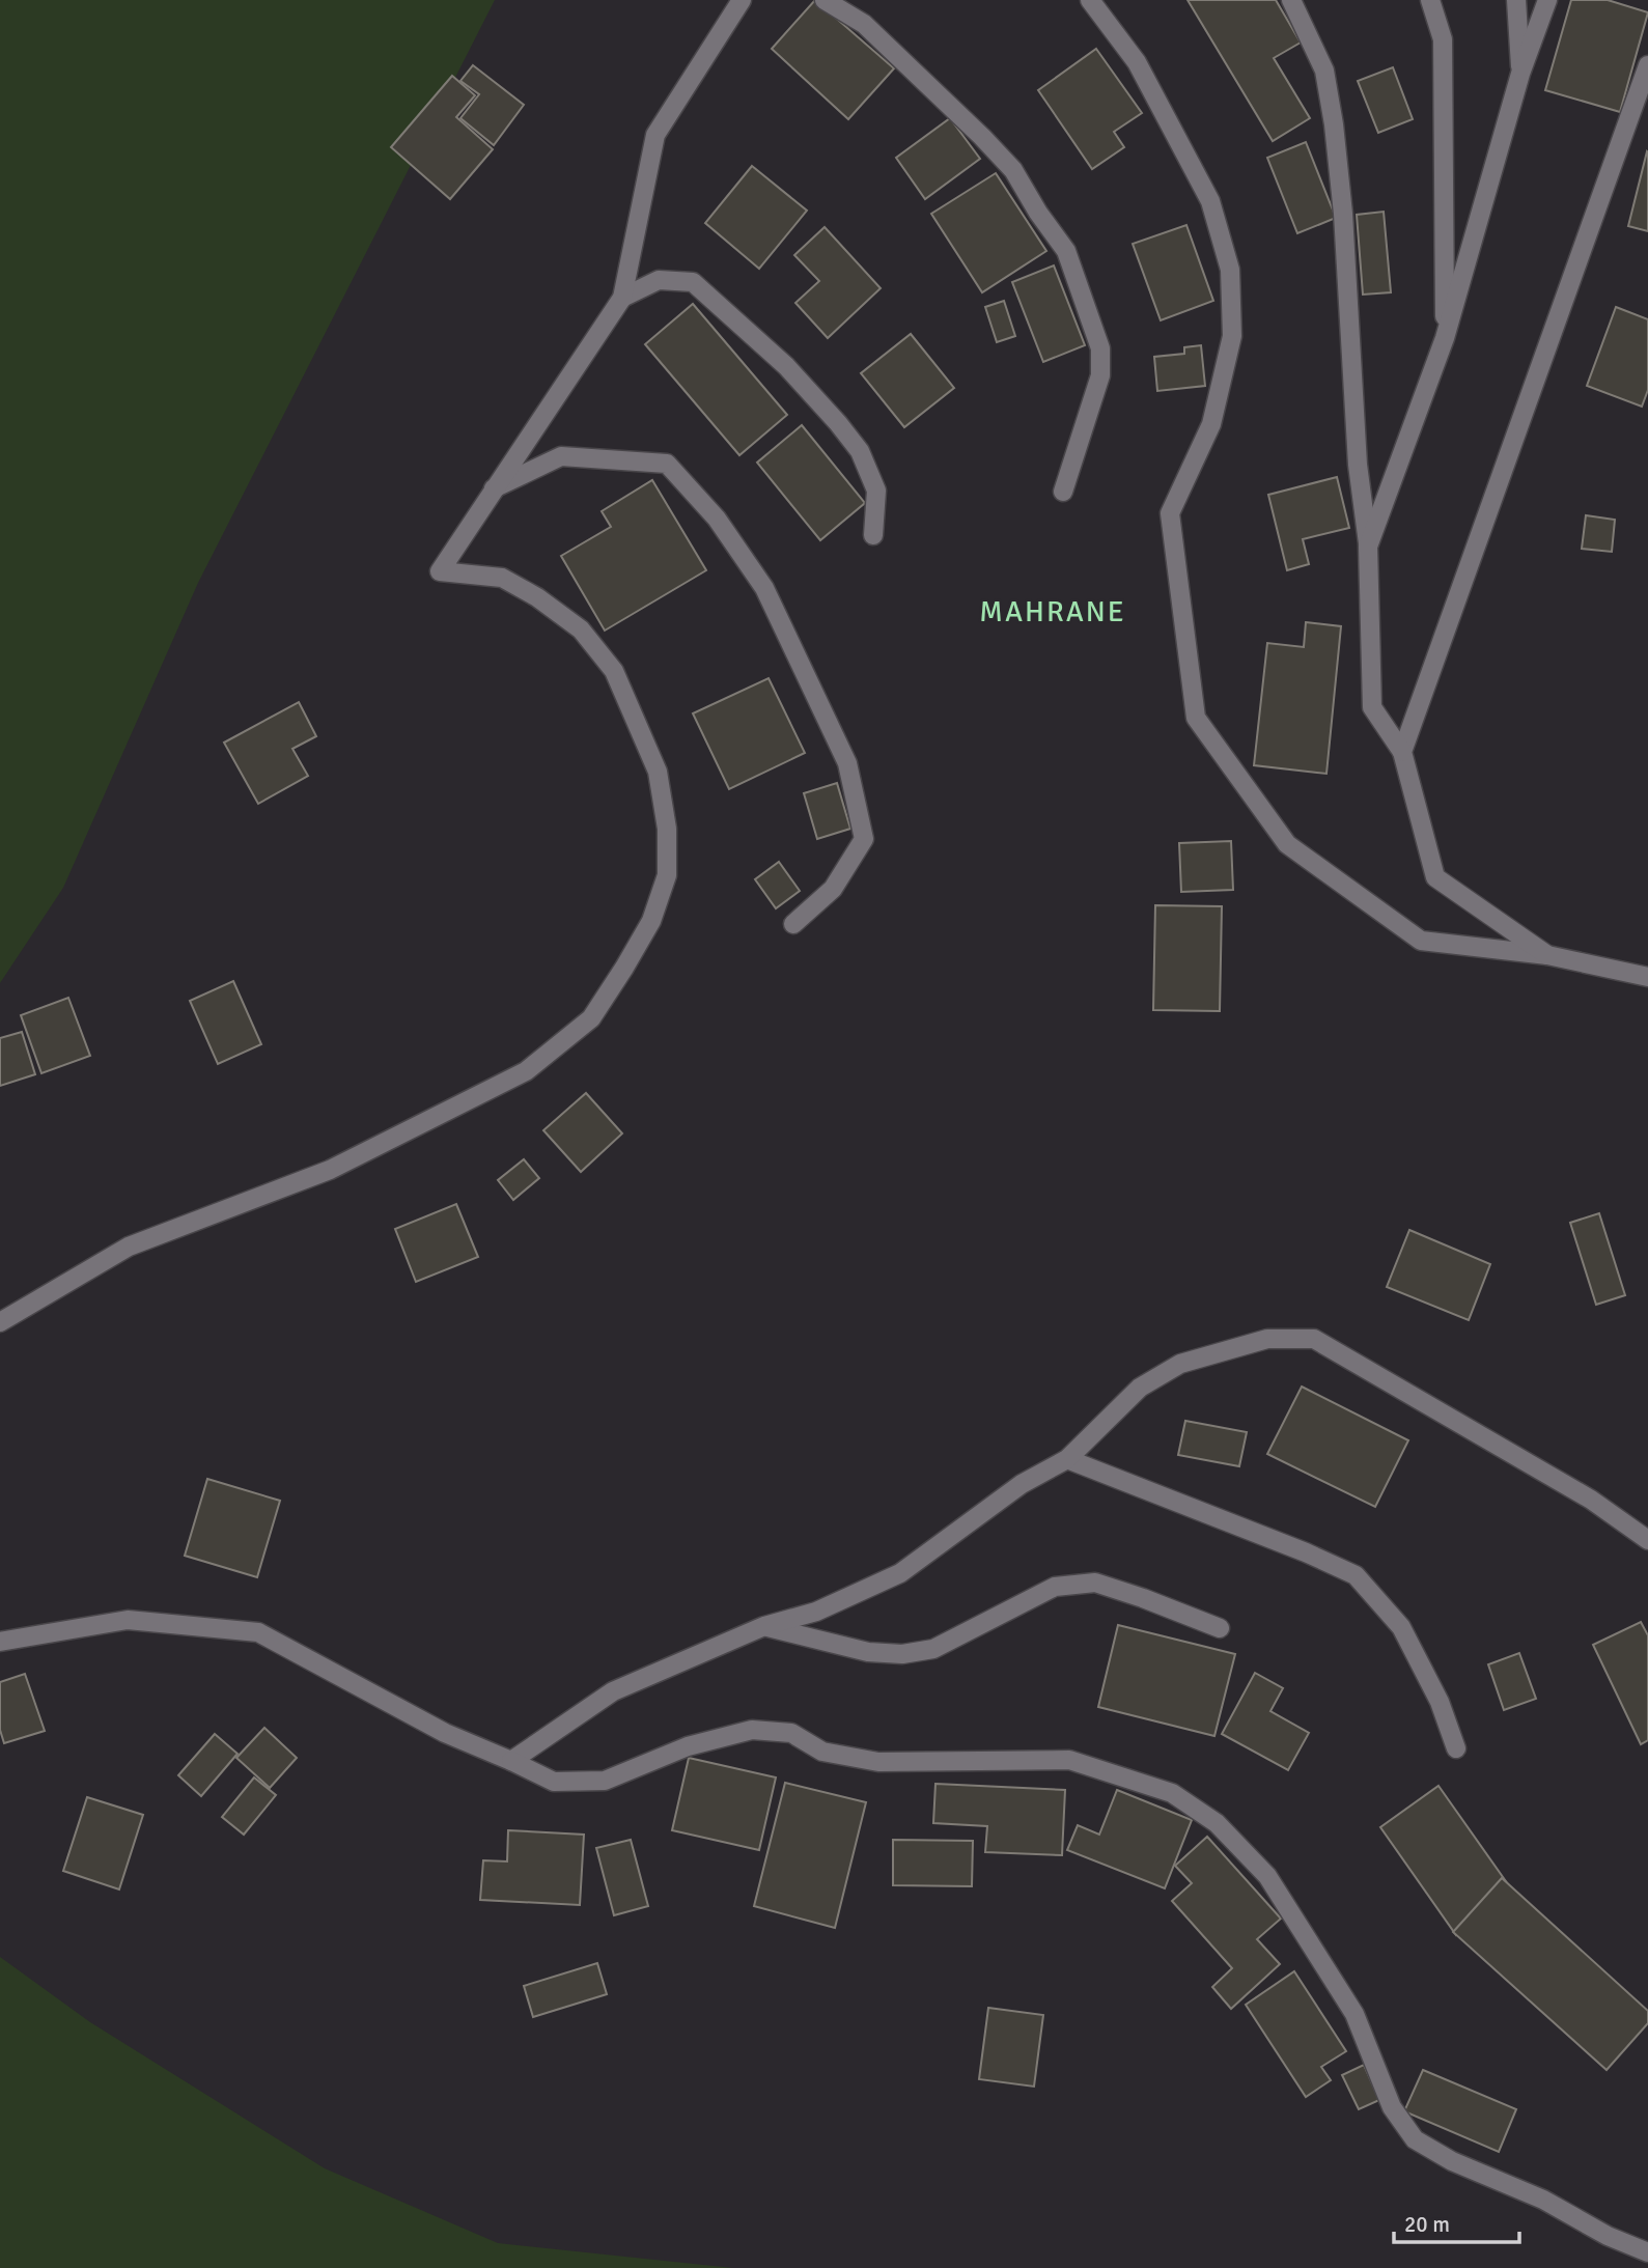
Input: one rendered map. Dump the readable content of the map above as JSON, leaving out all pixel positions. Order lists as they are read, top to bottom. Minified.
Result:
{"districts":["MAHRANE"],"scale_bar":"20 m"}
